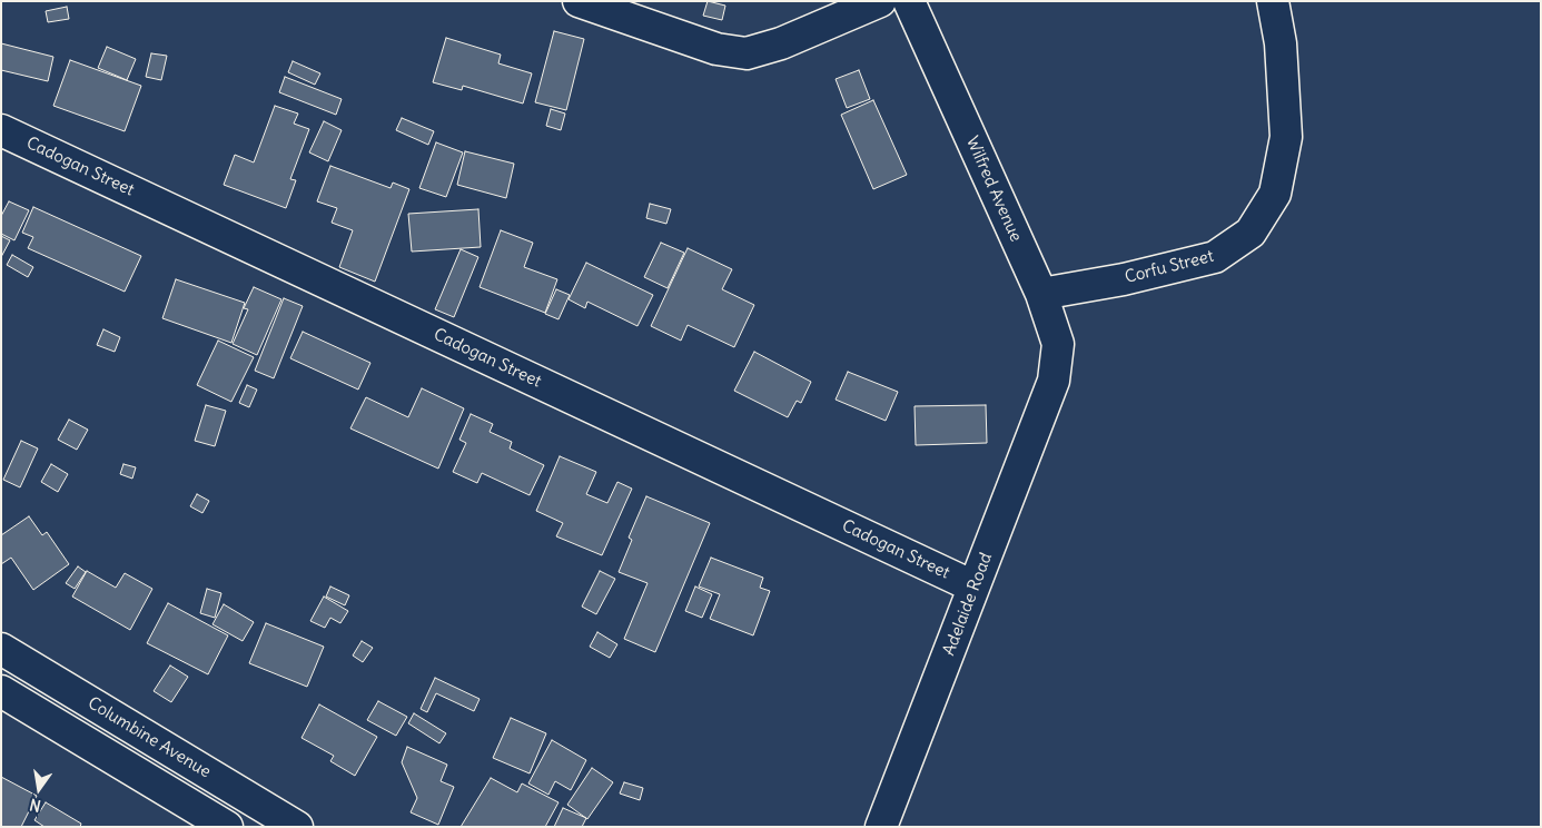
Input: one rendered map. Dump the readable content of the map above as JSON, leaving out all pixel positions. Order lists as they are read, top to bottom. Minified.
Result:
{"streets":{"street":["Cadogan Street","Wilfred Avenue","Corfu Street","Adelaide Road","Columbine Avenue"]},"crossings":[["Cadogan Street","Adelaide Road"],["Wilfred Avenue","Corfu Street"],["Wilfred Avenue","Adelaide Road"]],"north":"bottom"}
